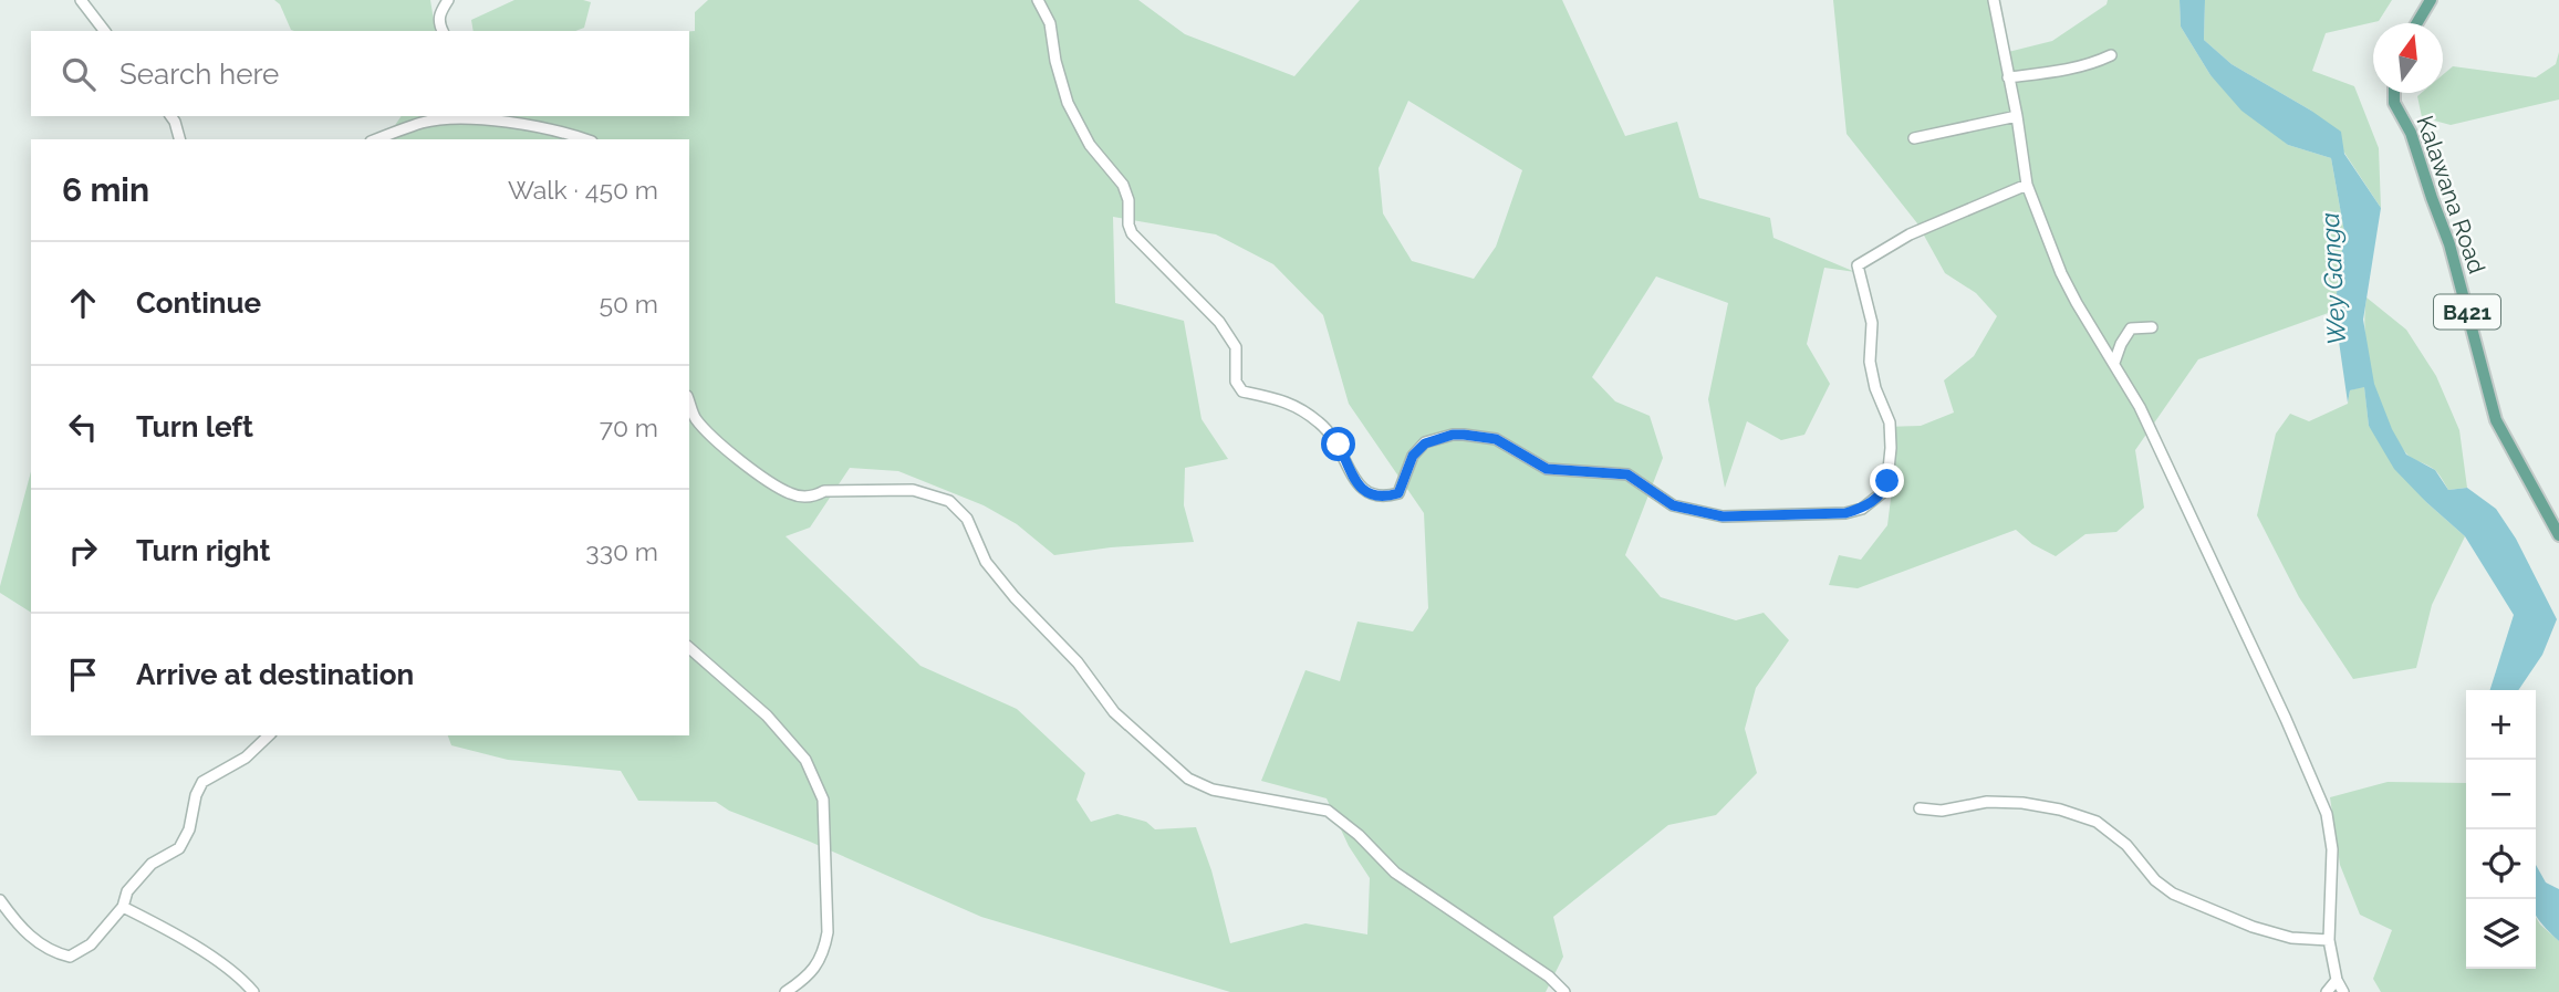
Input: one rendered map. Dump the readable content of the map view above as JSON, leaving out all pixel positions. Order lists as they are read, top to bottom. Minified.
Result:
{"streets":{"main road":["Kalawana Road","B421"]},"water":["Wey Ganga"],"north":"top","page":{"search":"Search here","heading":["6 min","Walk · 450 m"],"list":[["Continue","50 m"],["Turn left","70 m"],["Turn right","330 m"],"Arrive at destination"],"map_buttons":["+","−"]}}
